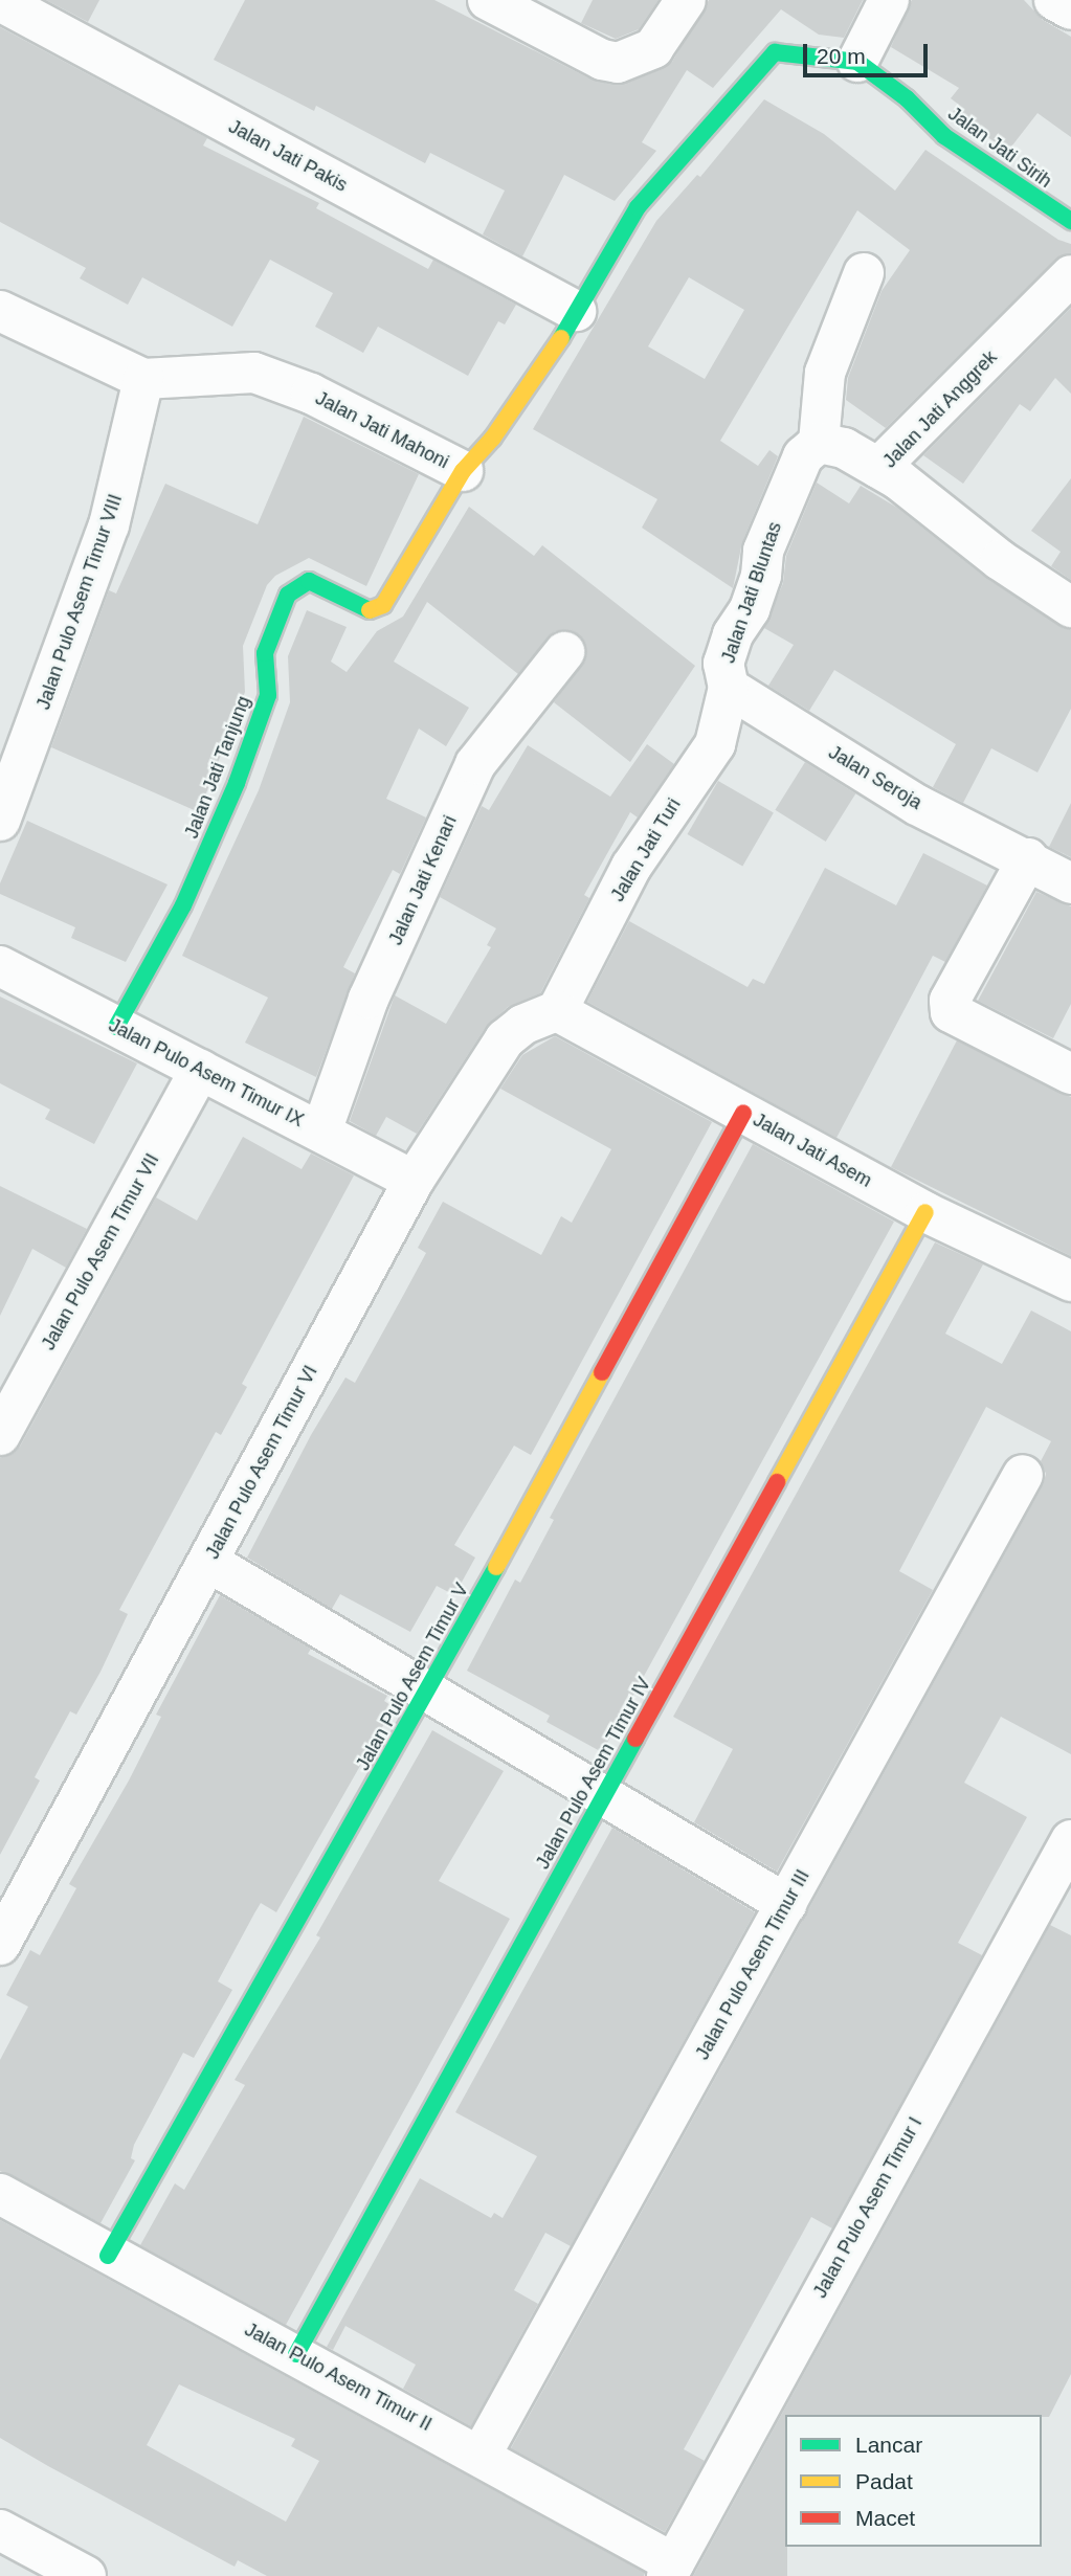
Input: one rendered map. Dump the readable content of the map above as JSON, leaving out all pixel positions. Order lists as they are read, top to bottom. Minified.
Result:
{"streets":{"street":["Jalan Jati Sirih","Jalan Jati Pakis","Jalan Jati Anggrek","Jalan Jati Mahoni","Jalan Jati Bluntas","Jalan Pulo Asem Timur VIII","Jalan Jati Tanjung","Jalan Seroja","Jalan Jati Turi","Jalan Jati Kenari","Jalan Pulo Asem Timur IX","Jalan Jati Asem","Jalan Pulo Asem Timur VII","Jalan Pulo Asem Timur VI","Jalan Pulo Asem Timur V","Jalan Pulo Asem Timur IV","Jalan Pulo Asem Timur III","Jalan Pulo Asem Timur I","Jalan Pulo Asem Timur II"]},"crossings":[["Jalan Jati Sirih","Jalan Jati Mahoni"],["Jalan Jati Pakis","Jalan Jati Mahoni"],["Jalan Jati Mahoni","Jalan Pulo Asem Timur VIII"],["Jalan Jati Mahoni","Jalan Jati Tanjung"],["Jalan Jati Bluntas","Jalan Seroja"],["Jalan Jati Bluntas","Jalan Jati Turi"],["Jalan Jati Tanjung","Jalan Pulo Asem Timur IX"],["Jalan Seroja","Jalan Jati Turi"],["Jalan Jati Turi","Jalan Jati Asem"],["Jalan Jati Turi","Jalan Pulo Asem Timur VI"],["Jalan Jati Kenari","Jalan Pulo Asem Timur IX"],["Jalan Pulo Asem Timur IX","Jalan Pulo Asem Timur VII"],["Jalan Pulo Asem Timur IX","Jalan Pulo Asem Timur VI"],["Jalan Jati Asem","Jalan Pulo Asem Timur VI"],["Jalan Jati Asem","Jalan Pulo Asem Timur V"],["Jalan Jati Asem","Jalan Pulo Asem Timur IV"],["Jalan Pulo Asem Timur V","Jalan Pulo Asem Timur II"],["Jalan Pulo Asem Timur IV","Jalan Pulo Asem Timur II"],["Jalan Pulo Asem Timur III","Jalan Pulo Asem Timur II"],["Jalan Pulo Asem Timur I","Jalan Pulo Asem Timur II"]],"legend":["Lancar","Padat","Macet"],"scale_bar":"20 m"}
